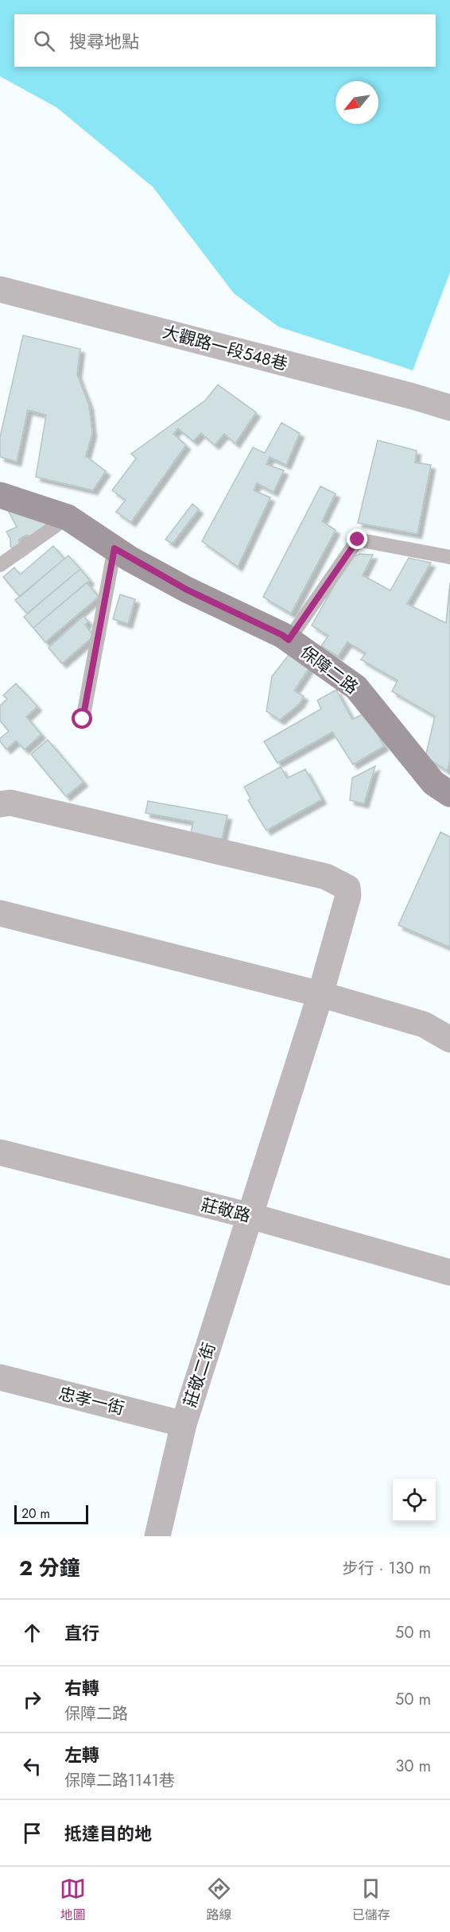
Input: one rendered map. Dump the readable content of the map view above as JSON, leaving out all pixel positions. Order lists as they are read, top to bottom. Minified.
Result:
{"streets":{"street":["大觀路一段548巷","保障二路","莊敬路","莊敬二街","忠孝一街"]},"crossings":[["莊敬路","莊敬二街"],["莊敬二街","忠孝一街"]],"scale_bar":"20 m","north":"bottom left","page":{"search":"搜尋地點","scale":"20 m","heading":["2 分鐘","步行 · 130 m"],"list":[["直行","50 m"],["右轉","保障二路","50 m"],["左轉","保障二路1141巷","30 m"],"抵達目的地"],"nav":["地圖","路線","已儲存"]}}
